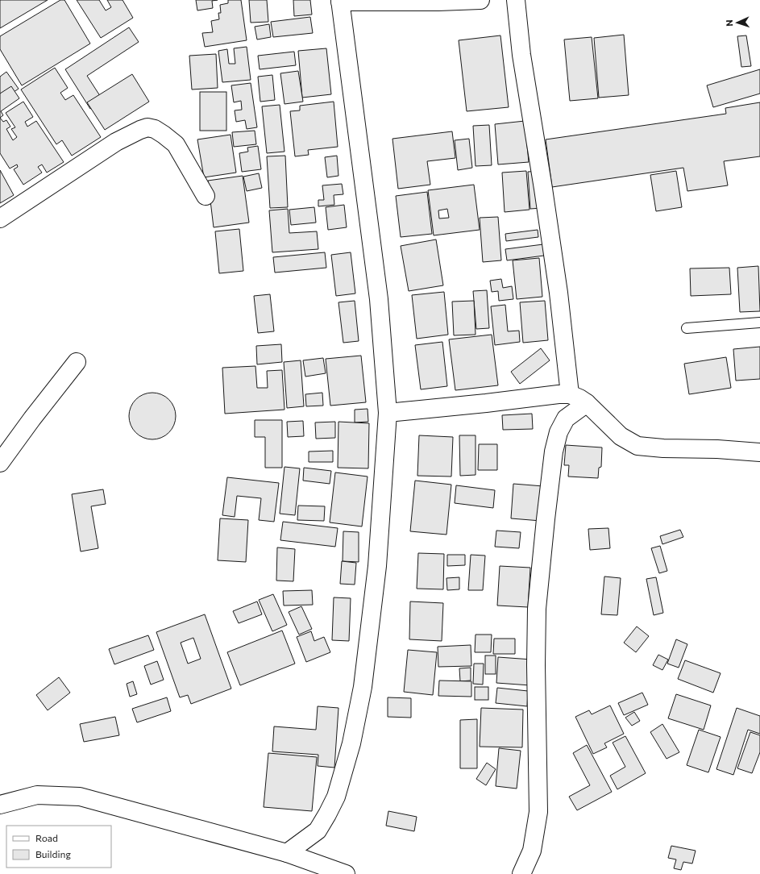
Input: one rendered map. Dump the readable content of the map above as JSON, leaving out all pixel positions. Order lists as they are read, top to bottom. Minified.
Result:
{"legend":["Road","Building"],"north":"left"}
